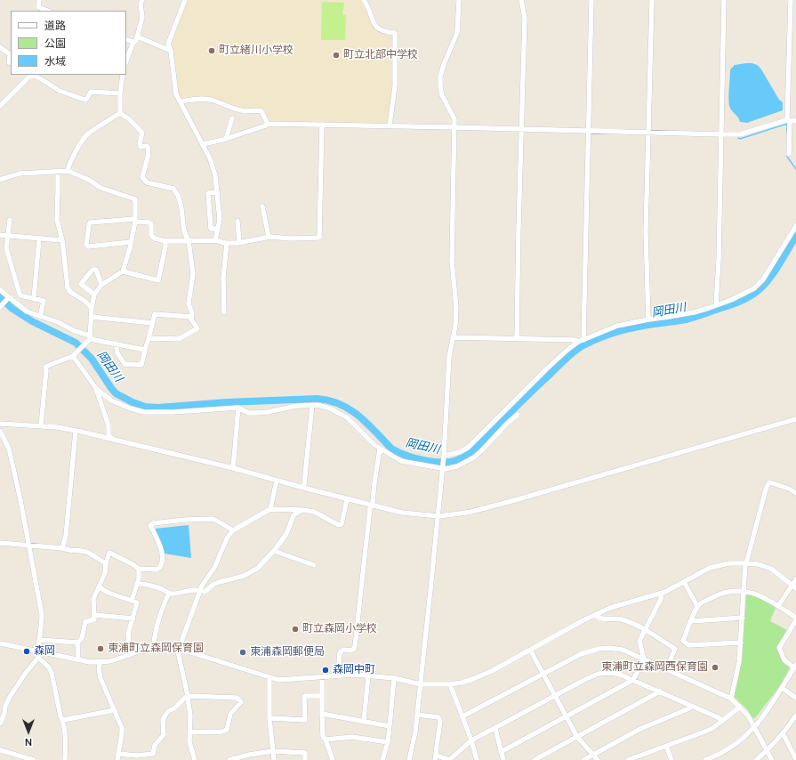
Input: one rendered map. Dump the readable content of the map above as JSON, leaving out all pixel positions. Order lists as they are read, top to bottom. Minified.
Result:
{"water":["岡田川"],"places":["町立緒川小学校","町立北部中学校","町立森岡小学校","東浦町立森岡保育園","森岡","東浦森岡郵便局","東浦町立森岡西保育園","森岡中町"],"legend":["道路","公園","水域"],"north":"bottom"}
